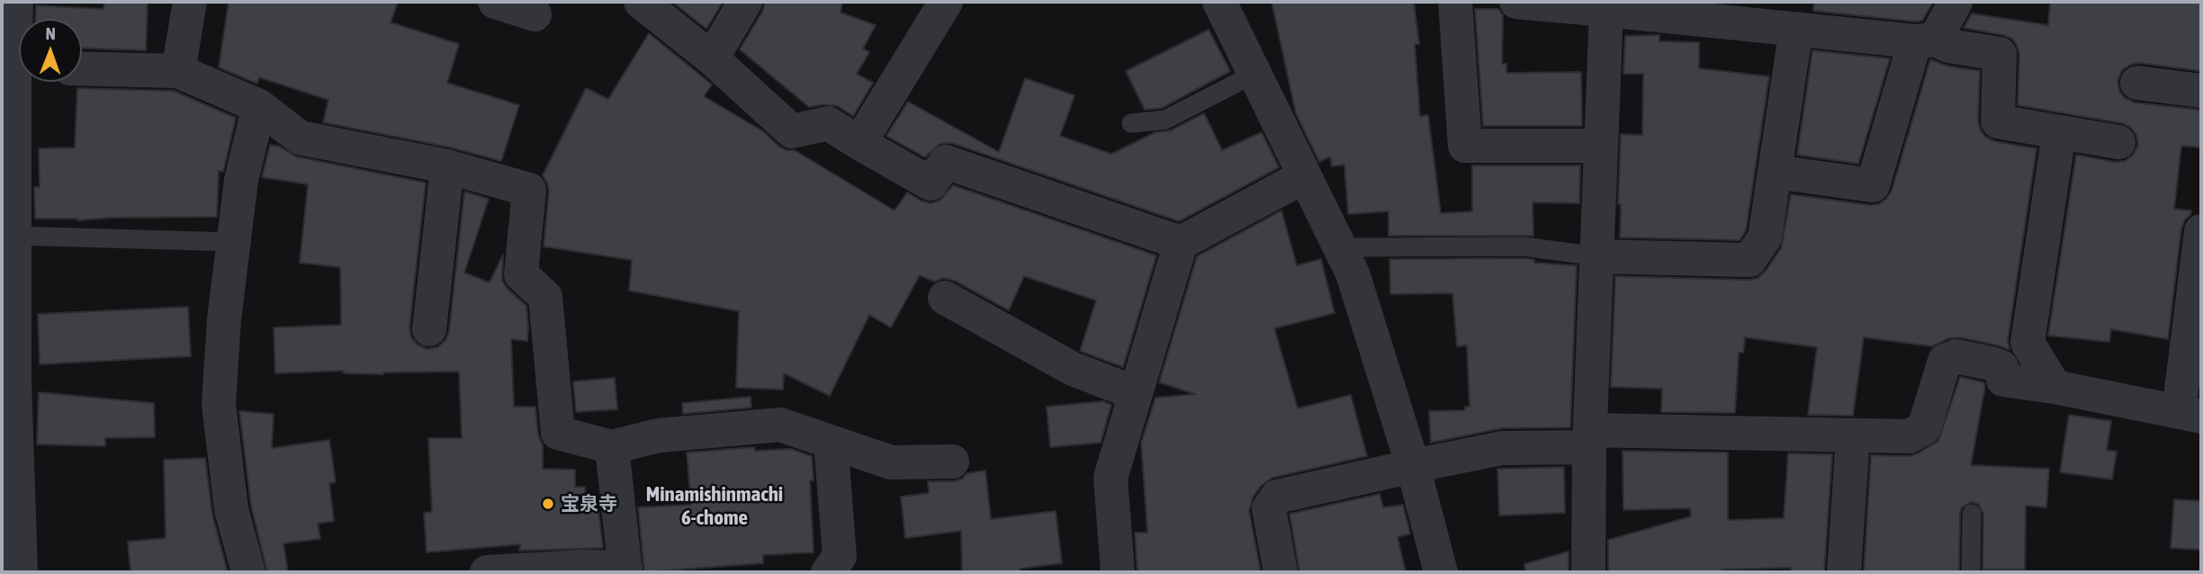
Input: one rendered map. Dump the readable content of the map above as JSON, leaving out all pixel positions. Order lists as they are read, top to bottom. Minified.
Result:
{"districts":["Minamishinmachi 6-chome"],"places":["宝泉寺"],"north":"top"}
